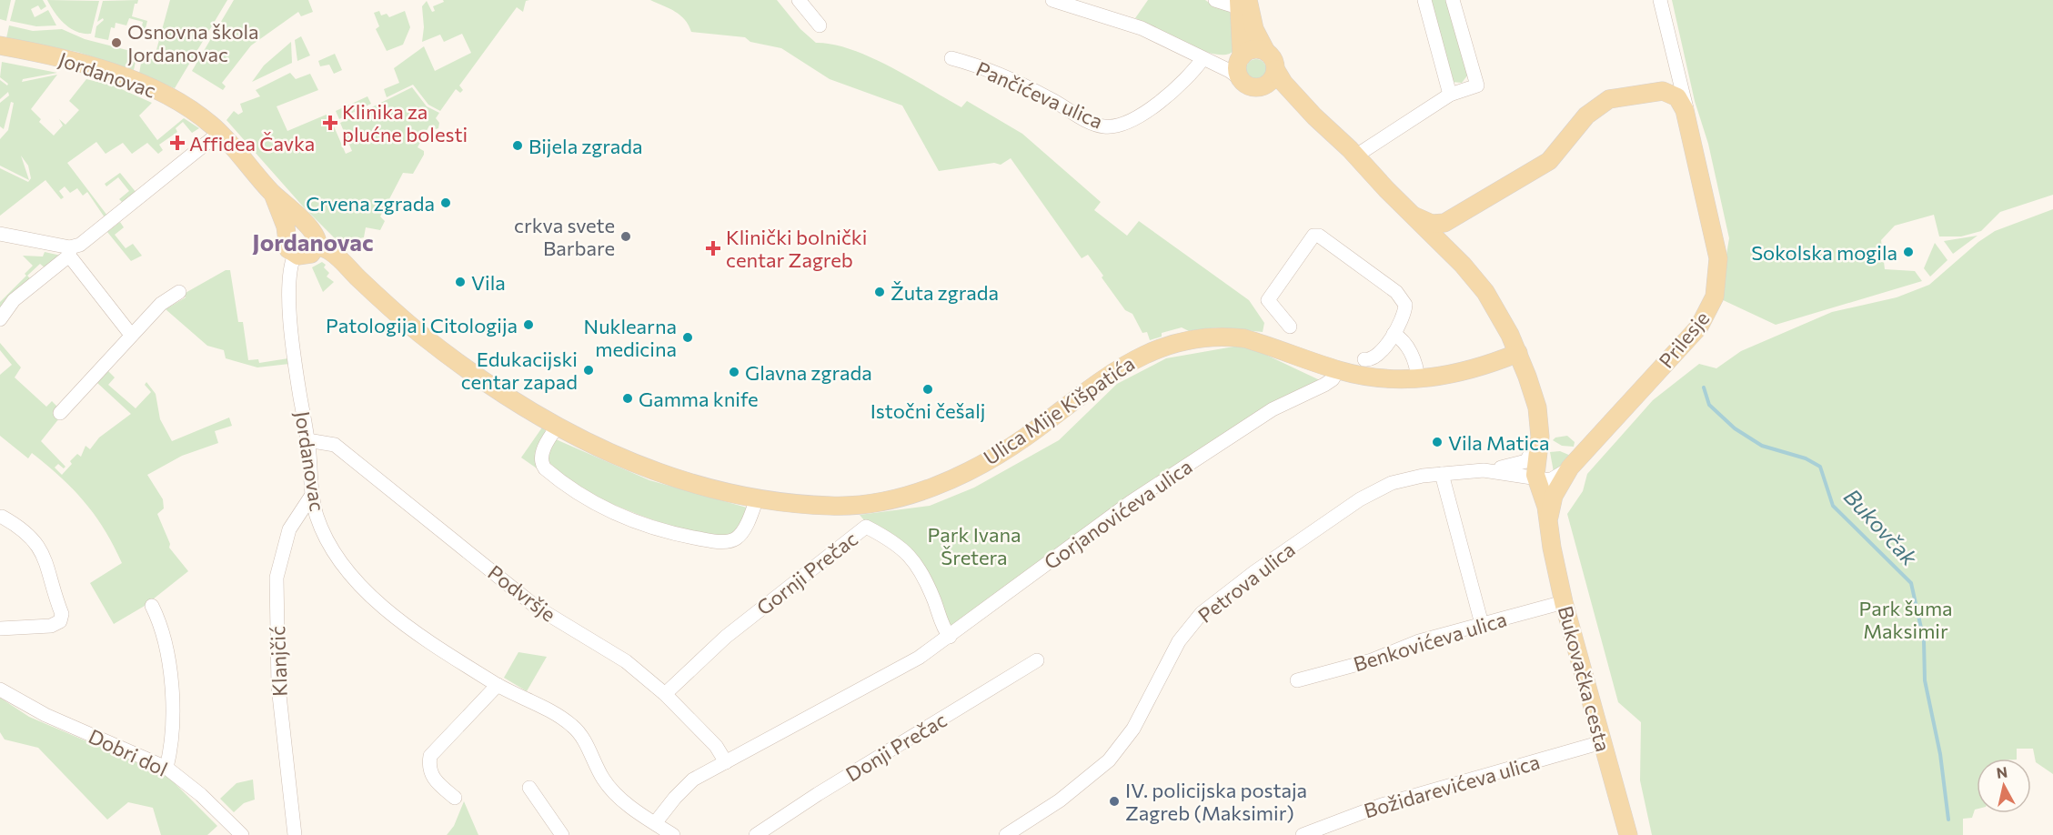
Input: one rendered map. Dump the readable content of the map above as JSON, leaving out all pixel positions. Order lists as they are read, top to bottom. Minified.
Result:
{"streets":{"main road":["Jordanovac","Prilesje","Ulica Mije Kišpatića","Bukovačka cesta"],"street":["Pančićeva ulica","Gorjanovićeva ulica","Gornji Prečac","Petrova ulica","Podvršje","Benkovićeva ulica","Klanjčić","Donji Prečac","Dobri dol","Božidarevićeva ulica"]},"crossings":[["Jordanovac","Ulica Mije Kišpatića"],["Jordanovac","Gorjanovićeva ulica"],["Jordanovac","Podvršje"],["Jordanovac","Klanjčić"],["Prilesje","Petrova ulica"],["Prilesje","Bukovačka cesta"],["Ulica Mije Kišpatića","Gorjanovićeva ulica"],["Ulica Mije Kišpatića","Bukovačka cesta"],["Gorjanovićeva ulica","Gornji Prečac"],["Gorjanovićeva ulica","Podvršje"],["Gornji Prečac","Podvršje"],["Petrova ulica","Bukovačka cesta"],["Benkovićeva ulica","Bukovačka cesta"],["Bukovačka cesta","Božidarevićeva ulica"]],"districts":["Jordanovac"],"water":["Bukovčak"],"parks":["Park Ivana Šretera","Park šuma Maksimir"],"places":{"other":["Osnovna škola Jordanovac","Bijela zgrada","Crvena zgrada","crkva svete Barbare","Sokolska mogila","Vila","Žuta zgrada","Patologija i Citologija","Nuklearna medicina","Edukacijski centar zapad","Glavna zgrada","Istočni češalj","Gamma knife","Vila Matica","IV. policijska postaja Zagreb (Maksimir)"],"health":["Klinika za plućne bolesti","Affidea Čavka","Klinički bolnički centar Zagreb"]},"north":"top"}
